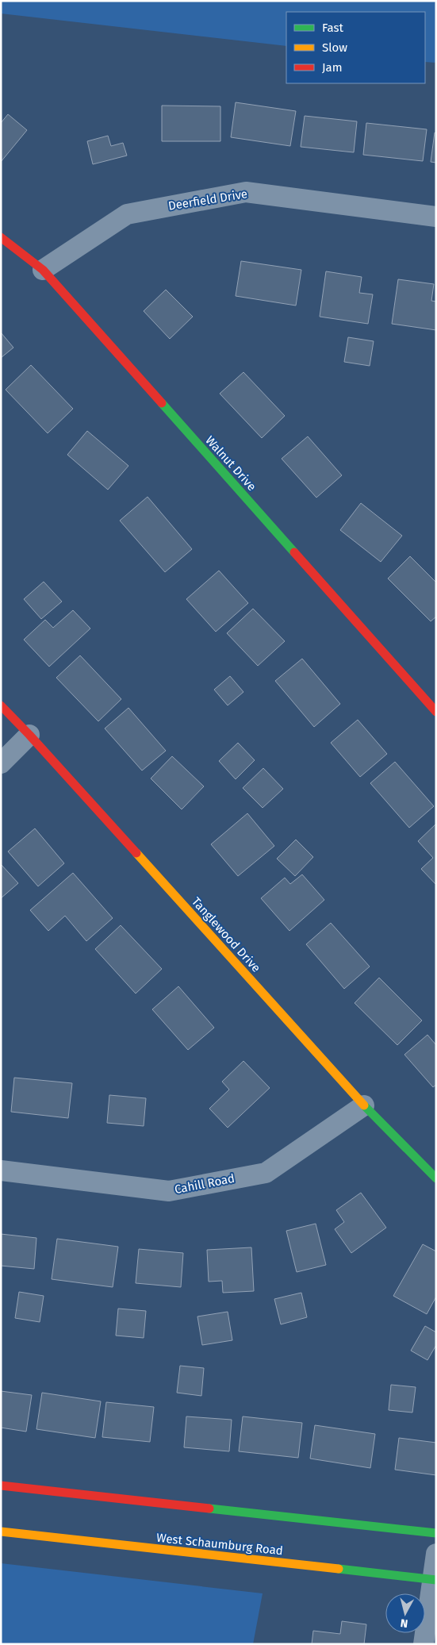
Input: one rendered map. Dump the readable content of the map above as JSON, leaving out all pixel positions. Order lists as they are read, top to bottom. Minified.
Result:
{"streets":{"street":["Deerfield Drive","Walnut Drive","Tanglewood Drive","Cahill Road","West Schaumburg Road"]},"crossings":[["Deerfield Drive","Walnut Drive"],["Tanglewood Drive","Cahill Road"]],"legend":["Fast","Slow","Jam"],"north":"bottom"}
